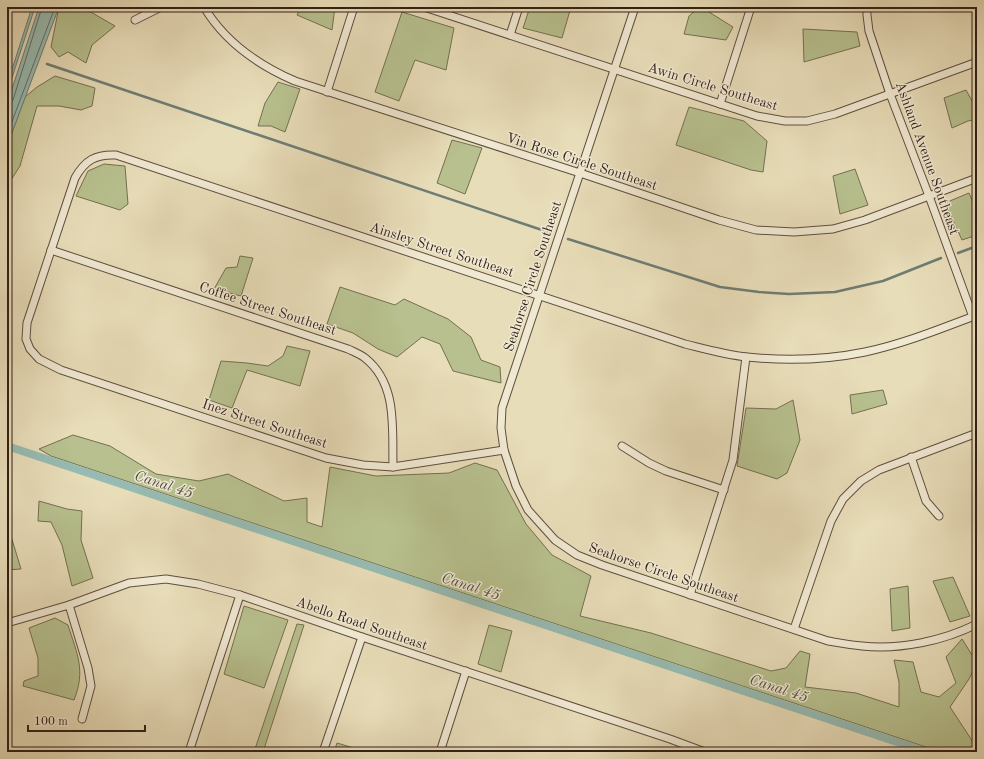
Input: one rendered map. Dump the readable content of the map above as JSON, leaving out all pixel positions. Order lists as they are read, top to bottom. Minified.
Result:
{"streets":{"street":["Awin Circle Southeast","Ashland Avenue Southeast","Vin Rose Circle Southeast","Ainsley Street Southeast","Seahorse Circle Southeast","Coffee Street Southeast","Inez Street Southeast","Abello Road Southeast"]},"crossings":[["Awin Circle Southeast","Ashland Avenue Southeast"],["Awin Circle Southeast","Seahorse Circle Southeast"],["Ashland Avenue Southeast","Vin Rose Circle Southeast"],["Ashland Avenue Southeast","Ainsley Street Southeast"],["Vin Rose Circle Southeast","Seahorse Circle Southeast"],["Ainsley Street Southeast","Seahorse Circle Southeast"],["Ainsley Street Southeast","Coffee Street Southeast"],["Ainsley Street Southeast","Inez Street Southeast"],["Seahorse Circle Southeast","Inez Street Southeast"],["Coffee Street Southeast","Inez Street Southeast"]],"water":["Canal 45"],"scale_bar":"100 m"}
